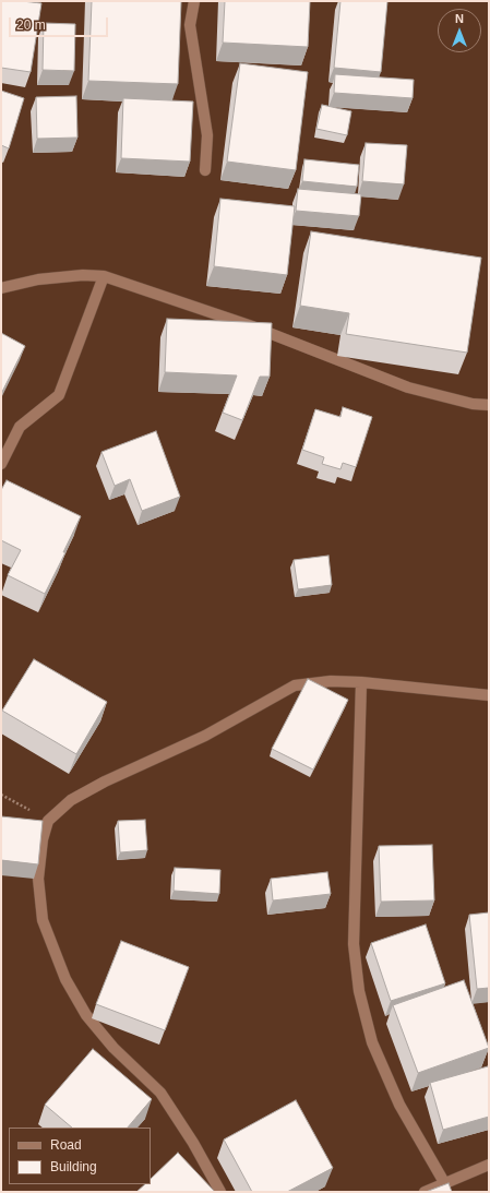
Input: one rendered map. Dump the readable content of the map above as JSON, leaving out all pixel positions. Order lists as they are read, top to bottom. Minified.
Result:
{"legend":["Road","Building"],"scale_bar":"20 m","north":"top"}
